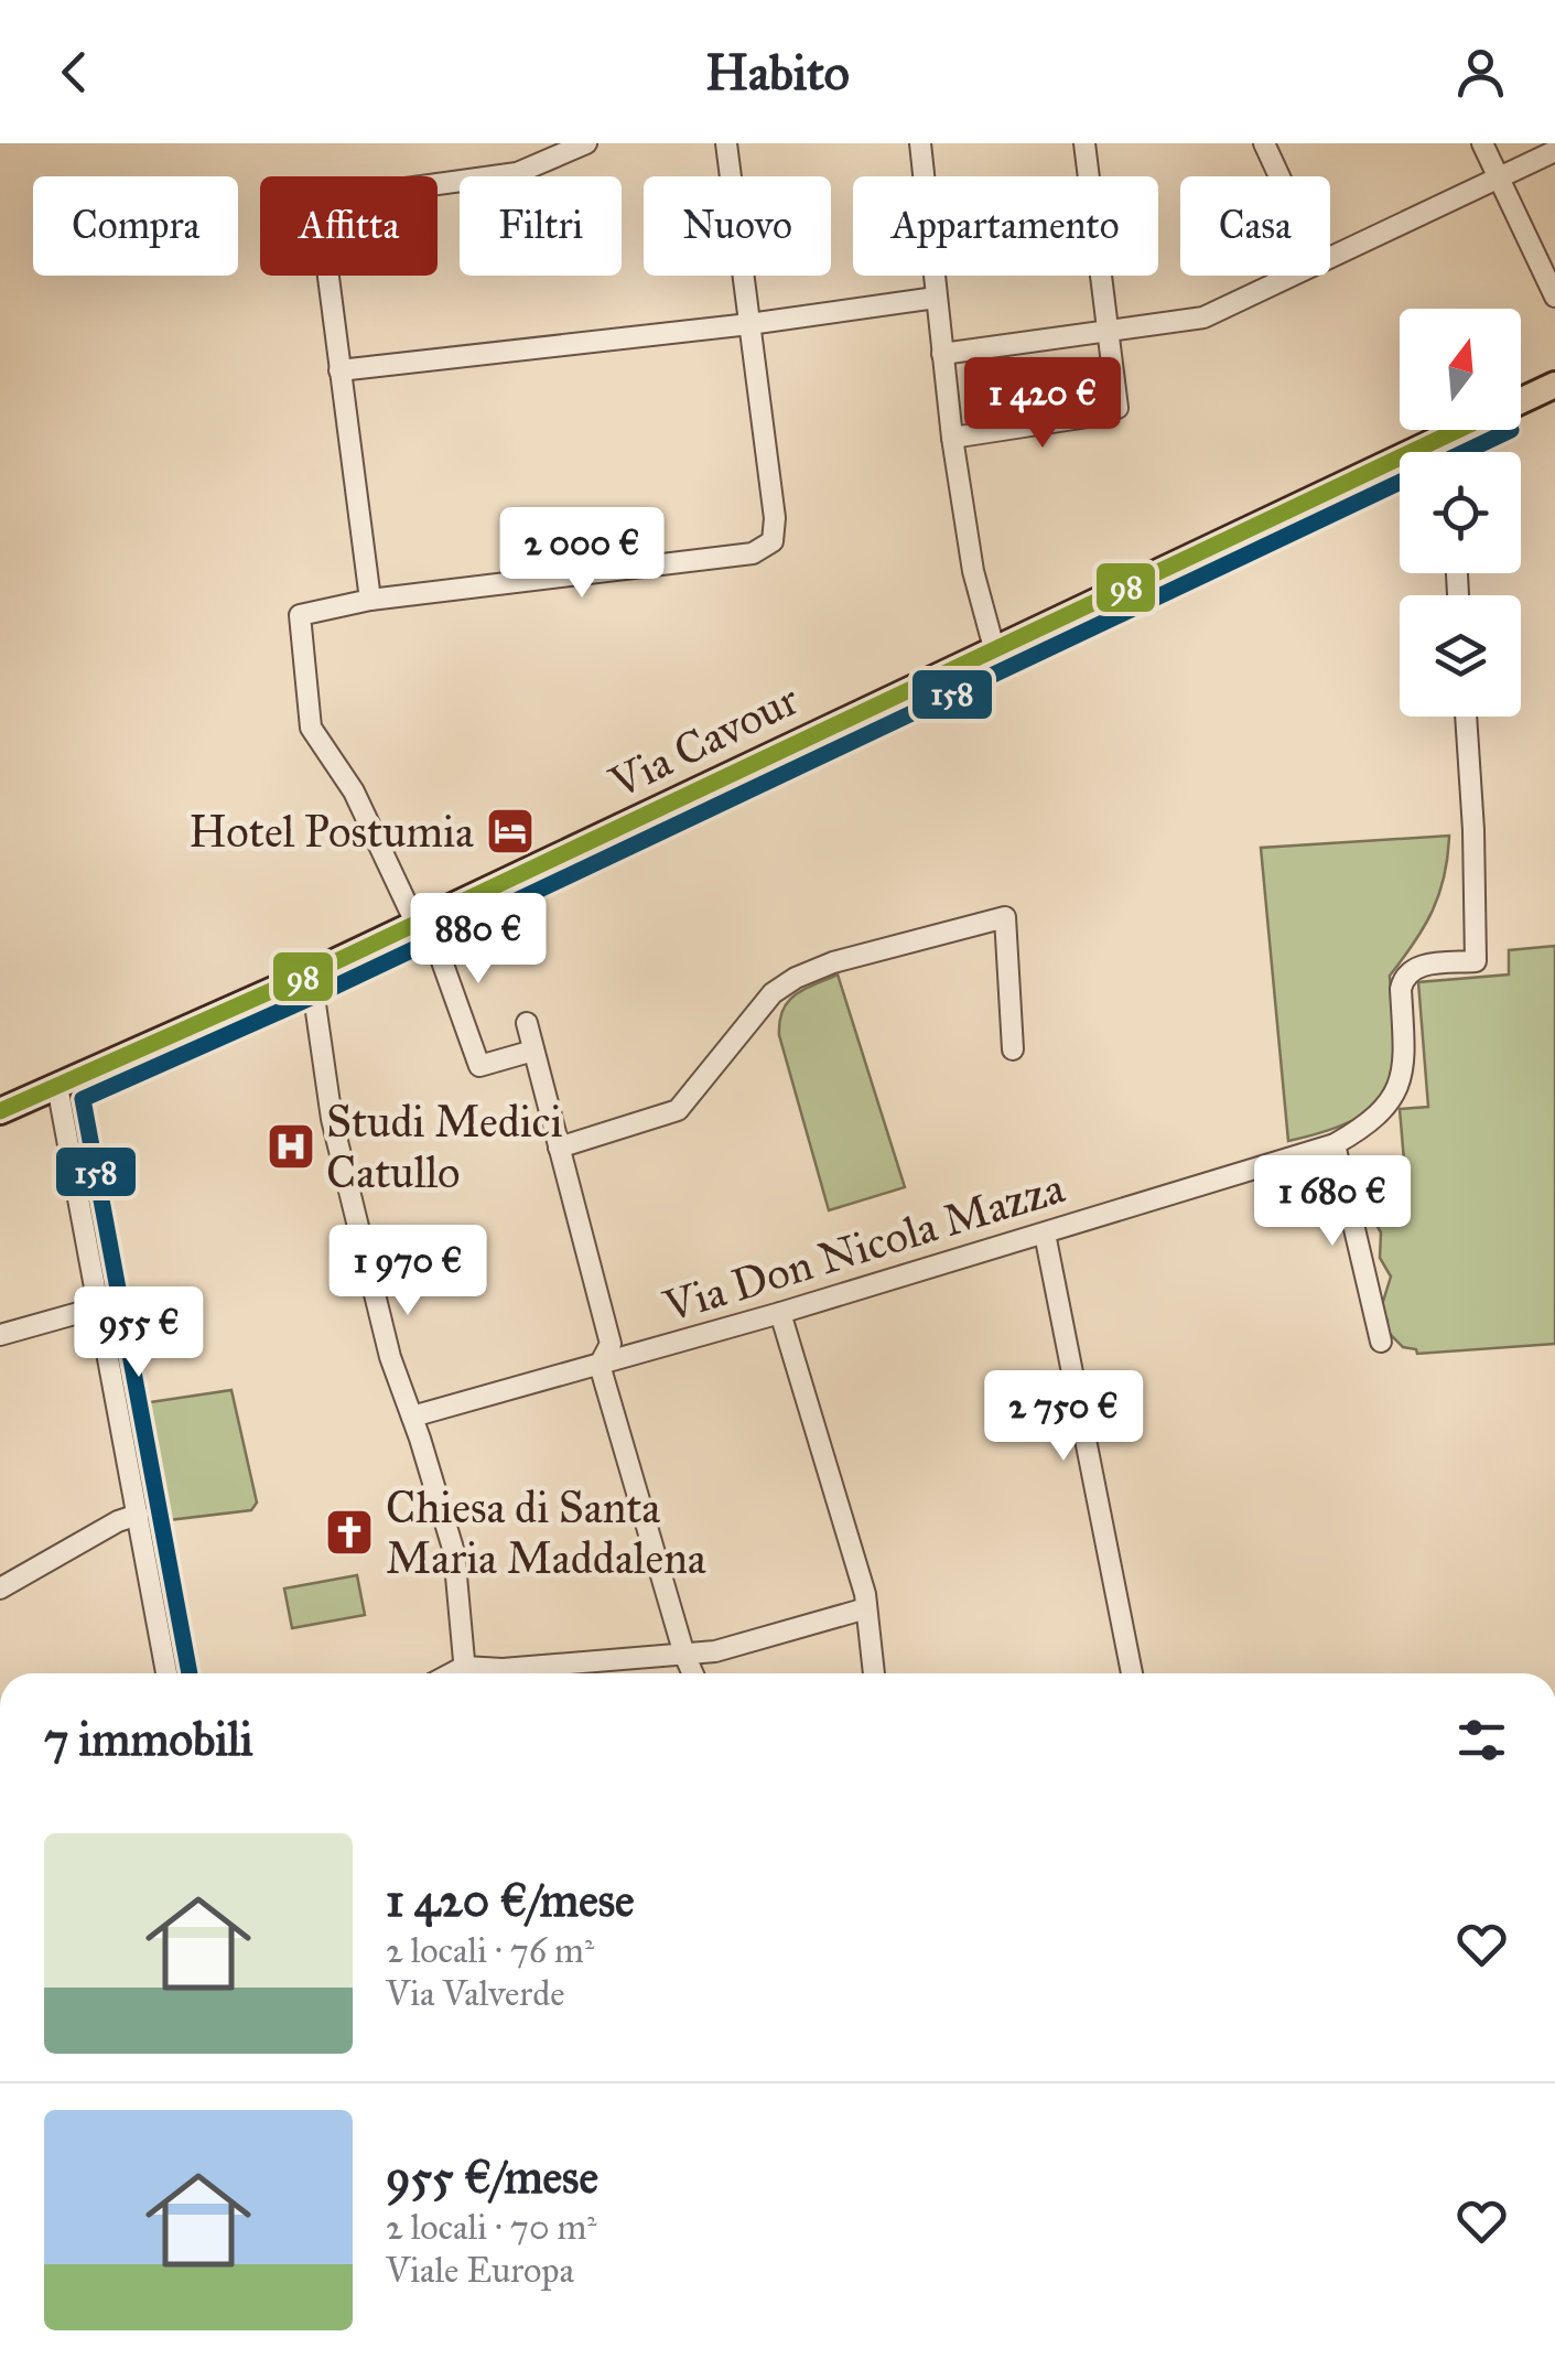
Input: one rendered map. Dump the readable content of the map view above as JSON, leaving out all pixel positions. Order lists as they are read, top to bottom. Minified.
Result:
{"streets":{"main road":["Via Cavour"],"street":["Via Don Nicola Mazza"]},"places":{"hotel":["Hotel Postumia"],"hospital":["Studi Medici Catullo"],"church":["Chiesa di Santa Maria Maddalena"]},"lines":["transit line 98","transit line 158"],"north":"top","page":{"header":"Habito","chip":["Compra","Affitta","Filtri","Nuovo","Appartamento","Casa"],"price":["1 420 €","2 000 €","880 €","1 680 €","1 970 €","955 €","2 750 €"],"heading":"7 immobili","list":[{"name":"1 420 €/mese","note":"2 locali · 76 m² · Via Valverde"},{"name":"955 €/mese","note":"2 locali · 70 m² · Viale Europa"}]}}
